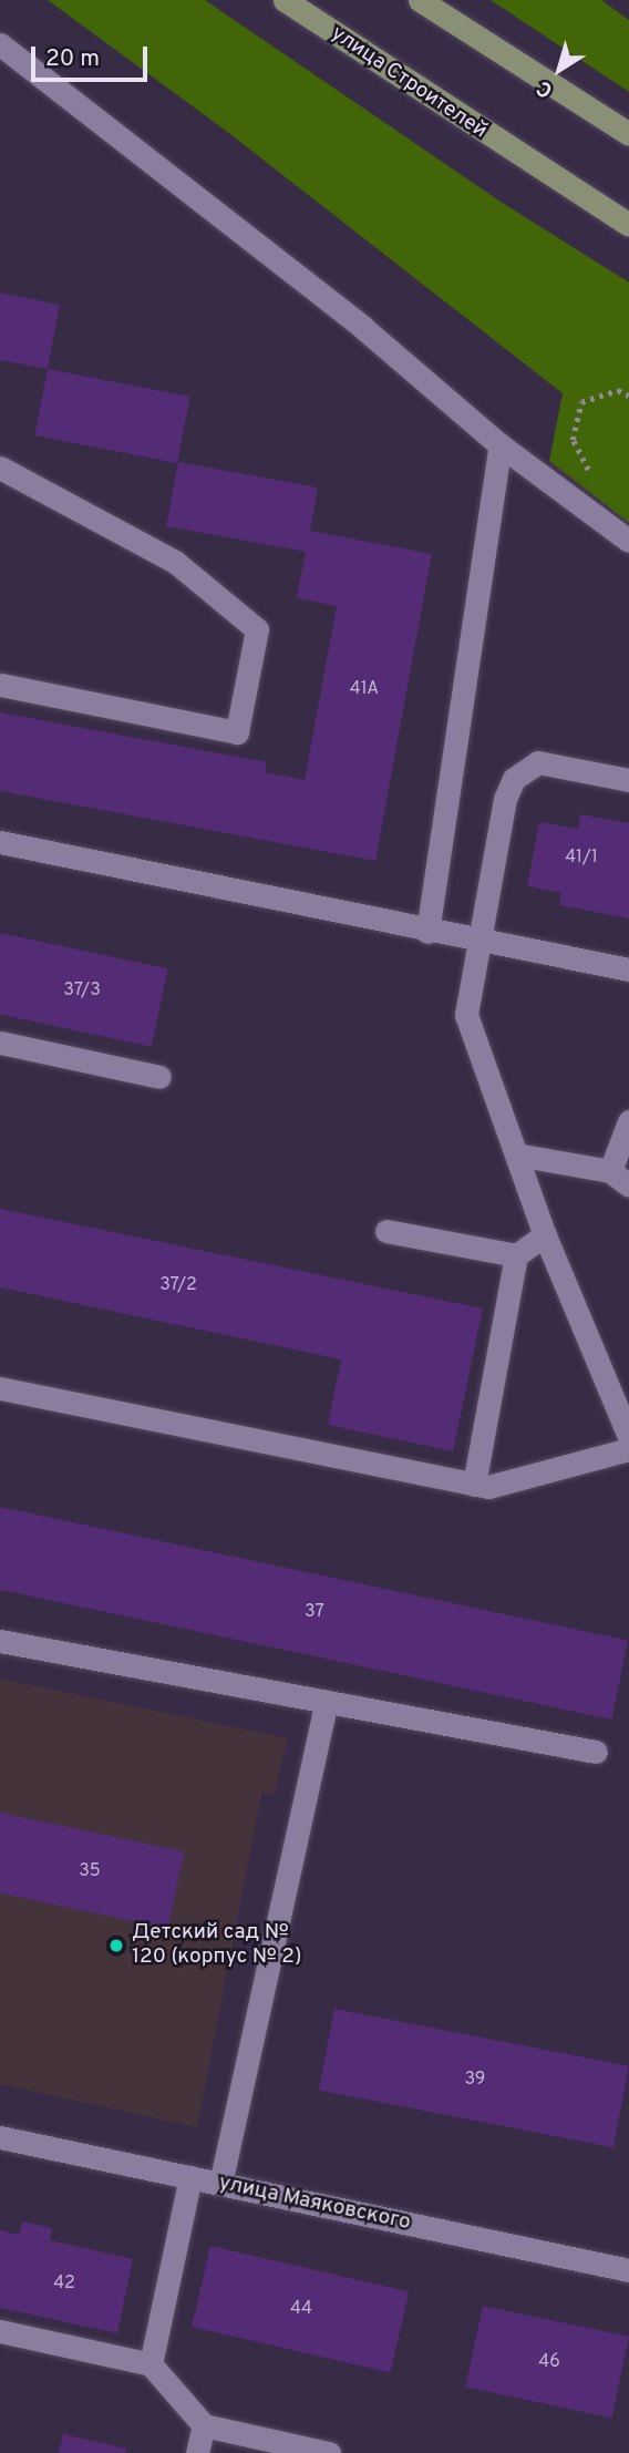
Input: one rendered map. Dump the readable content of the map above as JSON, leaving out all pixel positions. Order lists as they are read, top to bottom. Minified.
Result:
{"streets":{"main road":["улица Строителей"],"street":["улица Маяковского"]},"places":["Детский сад № 120 (корпус № 2)"],"house_numbers":["41А","41/1","37/3","37/2","37","35","39","42","44","46"],"scale_bar":"20 m","north":"bottom left"}
